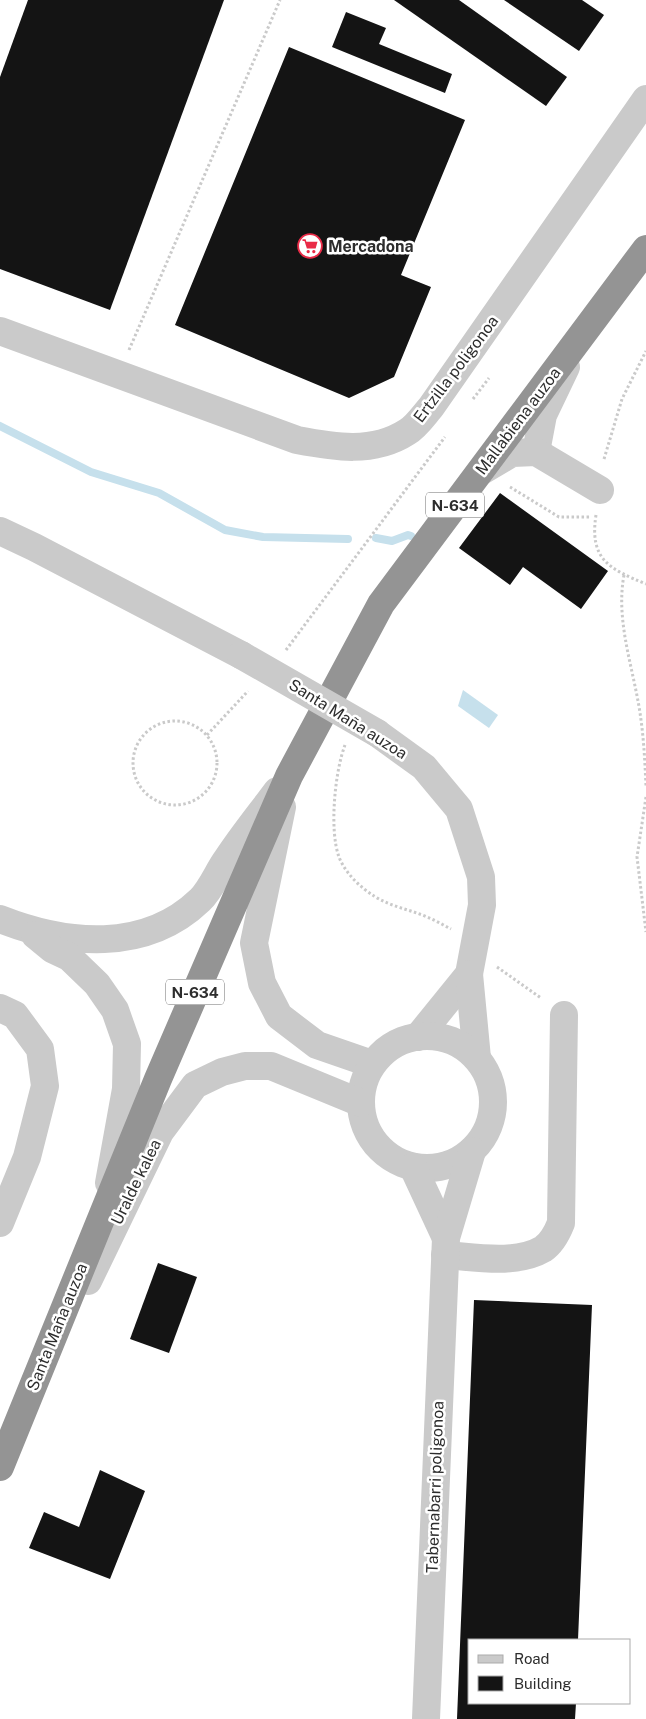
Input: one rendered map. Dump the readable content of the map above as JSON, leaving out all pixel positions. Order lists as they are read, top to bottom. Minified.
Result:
{"streets":{"highway":["Mallabiena auzoa","N-634","Santa Maña auzoa"],"street":["Ertzilla poligonoa","Uralde kalea","Tabernabarri poligonoa"]},"crossings":[["Mallabiena auzoa","Santa Maña auzoa"],["Santa Maña auzoa","Uralde kalea"]],"places":{"supermarket":["Mercadona"]},"legend":["Road","Building"]}
